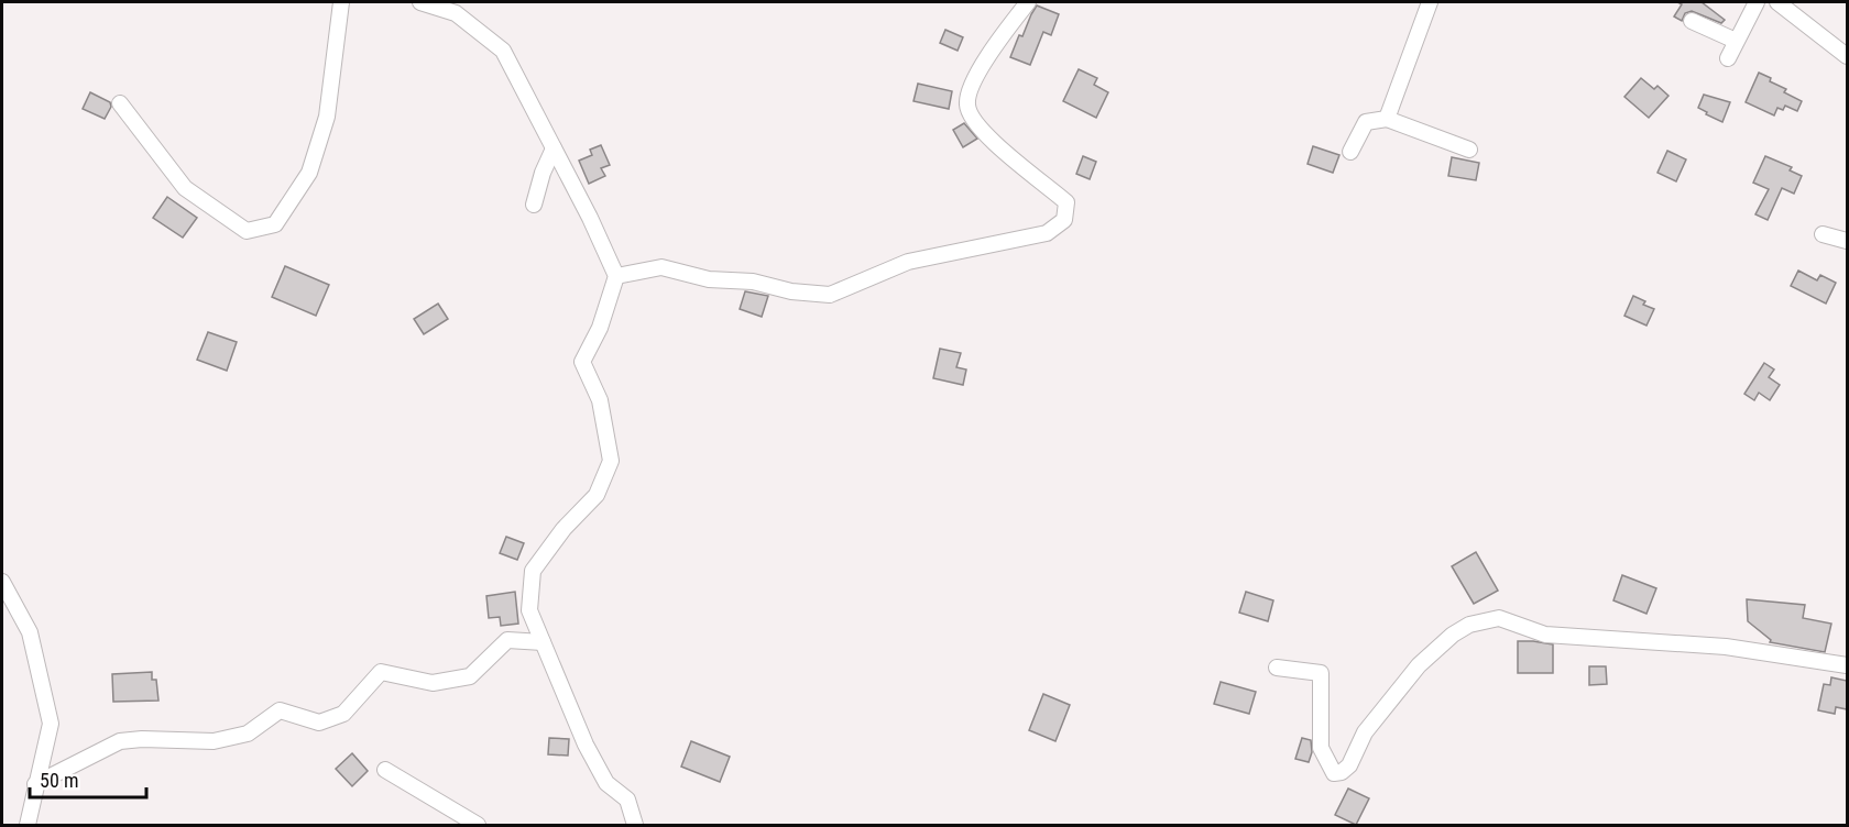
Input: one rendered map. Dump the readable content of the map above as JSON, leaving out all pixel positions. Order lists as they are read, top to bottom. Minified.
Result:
{"scale_bar":"50 m"}
